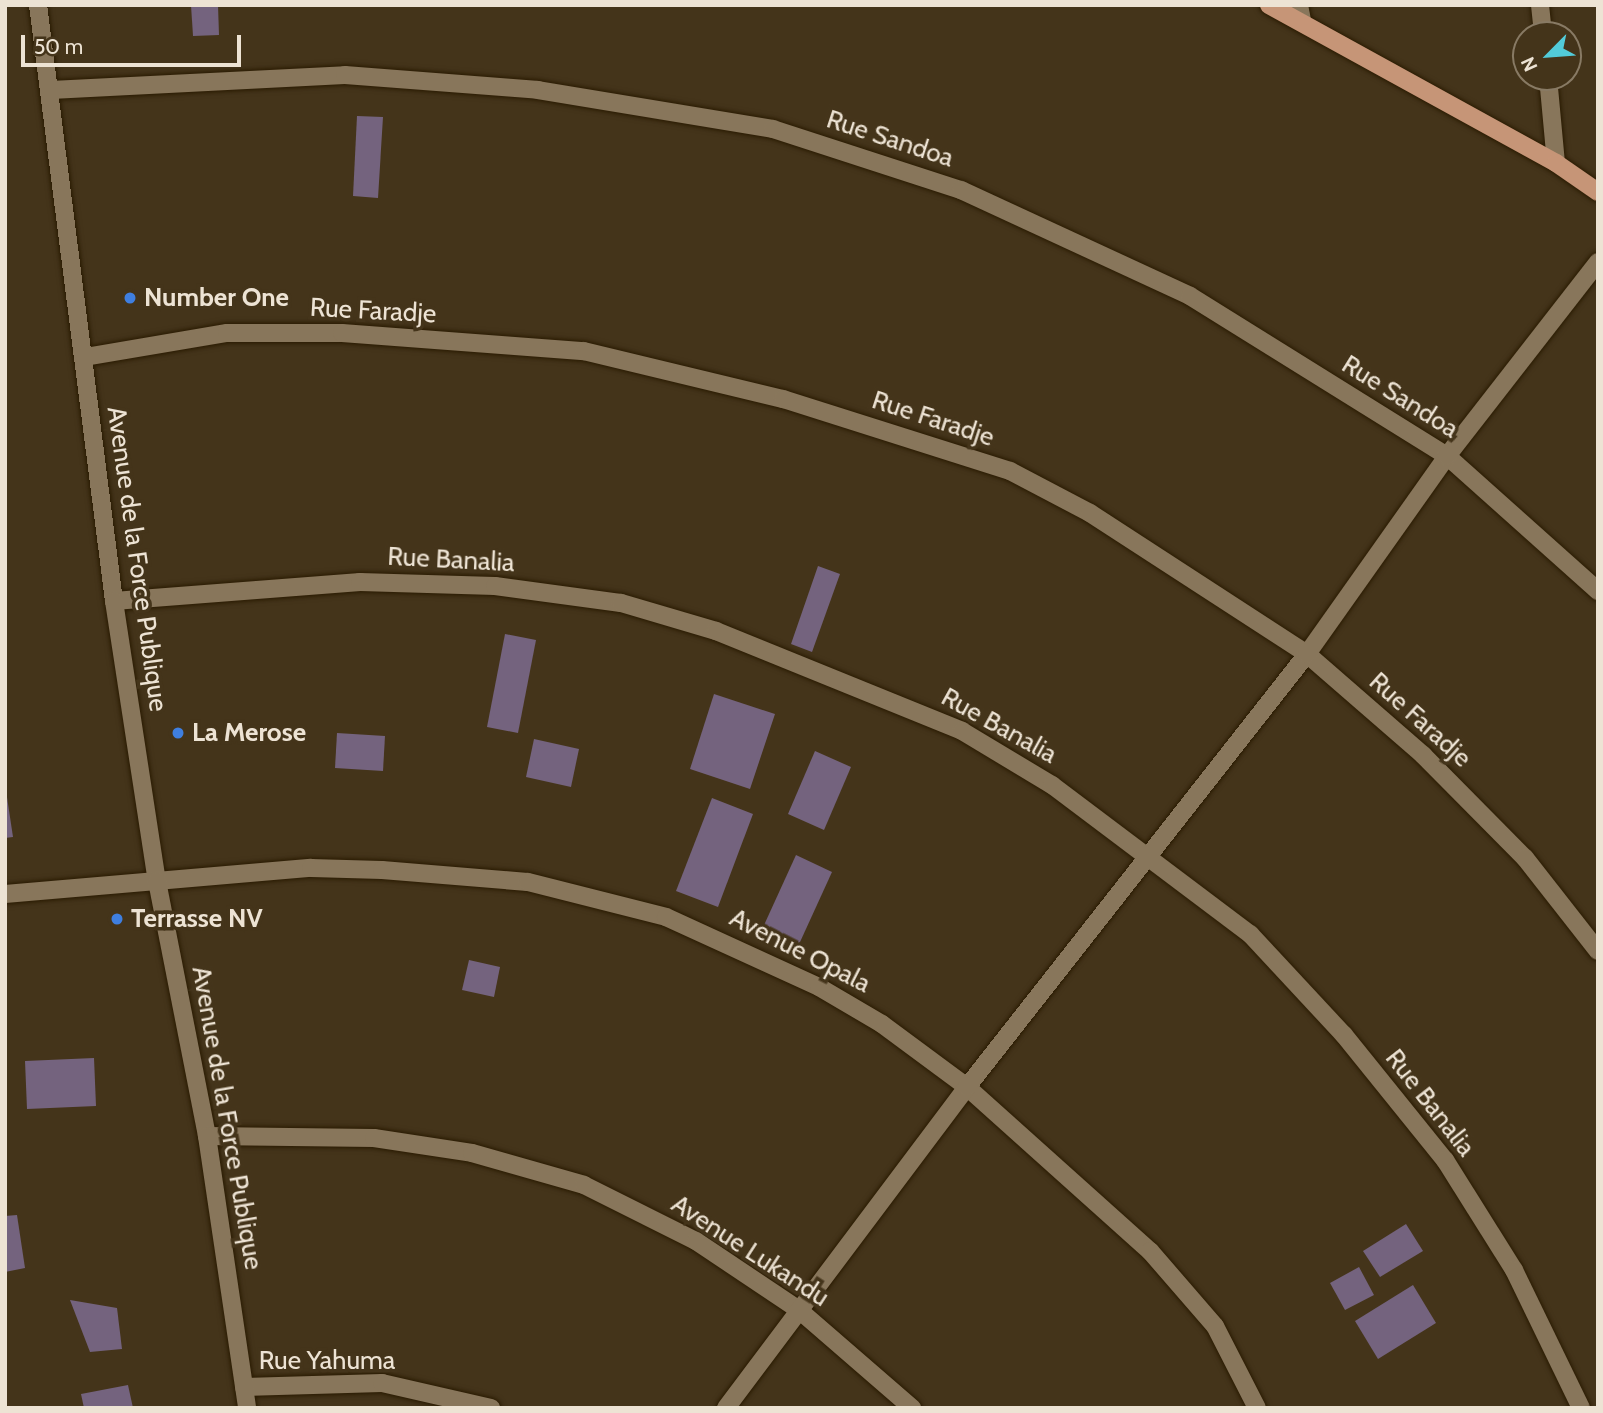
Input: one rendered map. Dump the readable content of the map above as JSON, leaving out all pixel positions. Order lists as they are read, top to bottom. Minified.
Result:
{"streets":{"street":["Rue Sandoa","Rue Faradje","Avenue de la Force Publique","Rue Banalia","Avenue Opala","Avenue Lukandu","Rue Yahuma"]},"crossings":[["Rue Sandoa","Avenue de la Force Publique"],["Rue Faradje","Avenue de la Force Publique"],["Avenue de la Force Publique","Rue Banalia"],["Avenue de la Force Publique","Avenue Opala"],["Avenue de la Force Publique","Avenue Lukandu"],["Avenue de la Force Publique","Rue Yahuma"]],"places":["Number One","La Merose","Terrasse NV"],"scale_bar":"50 m","north":"bottom left"}
